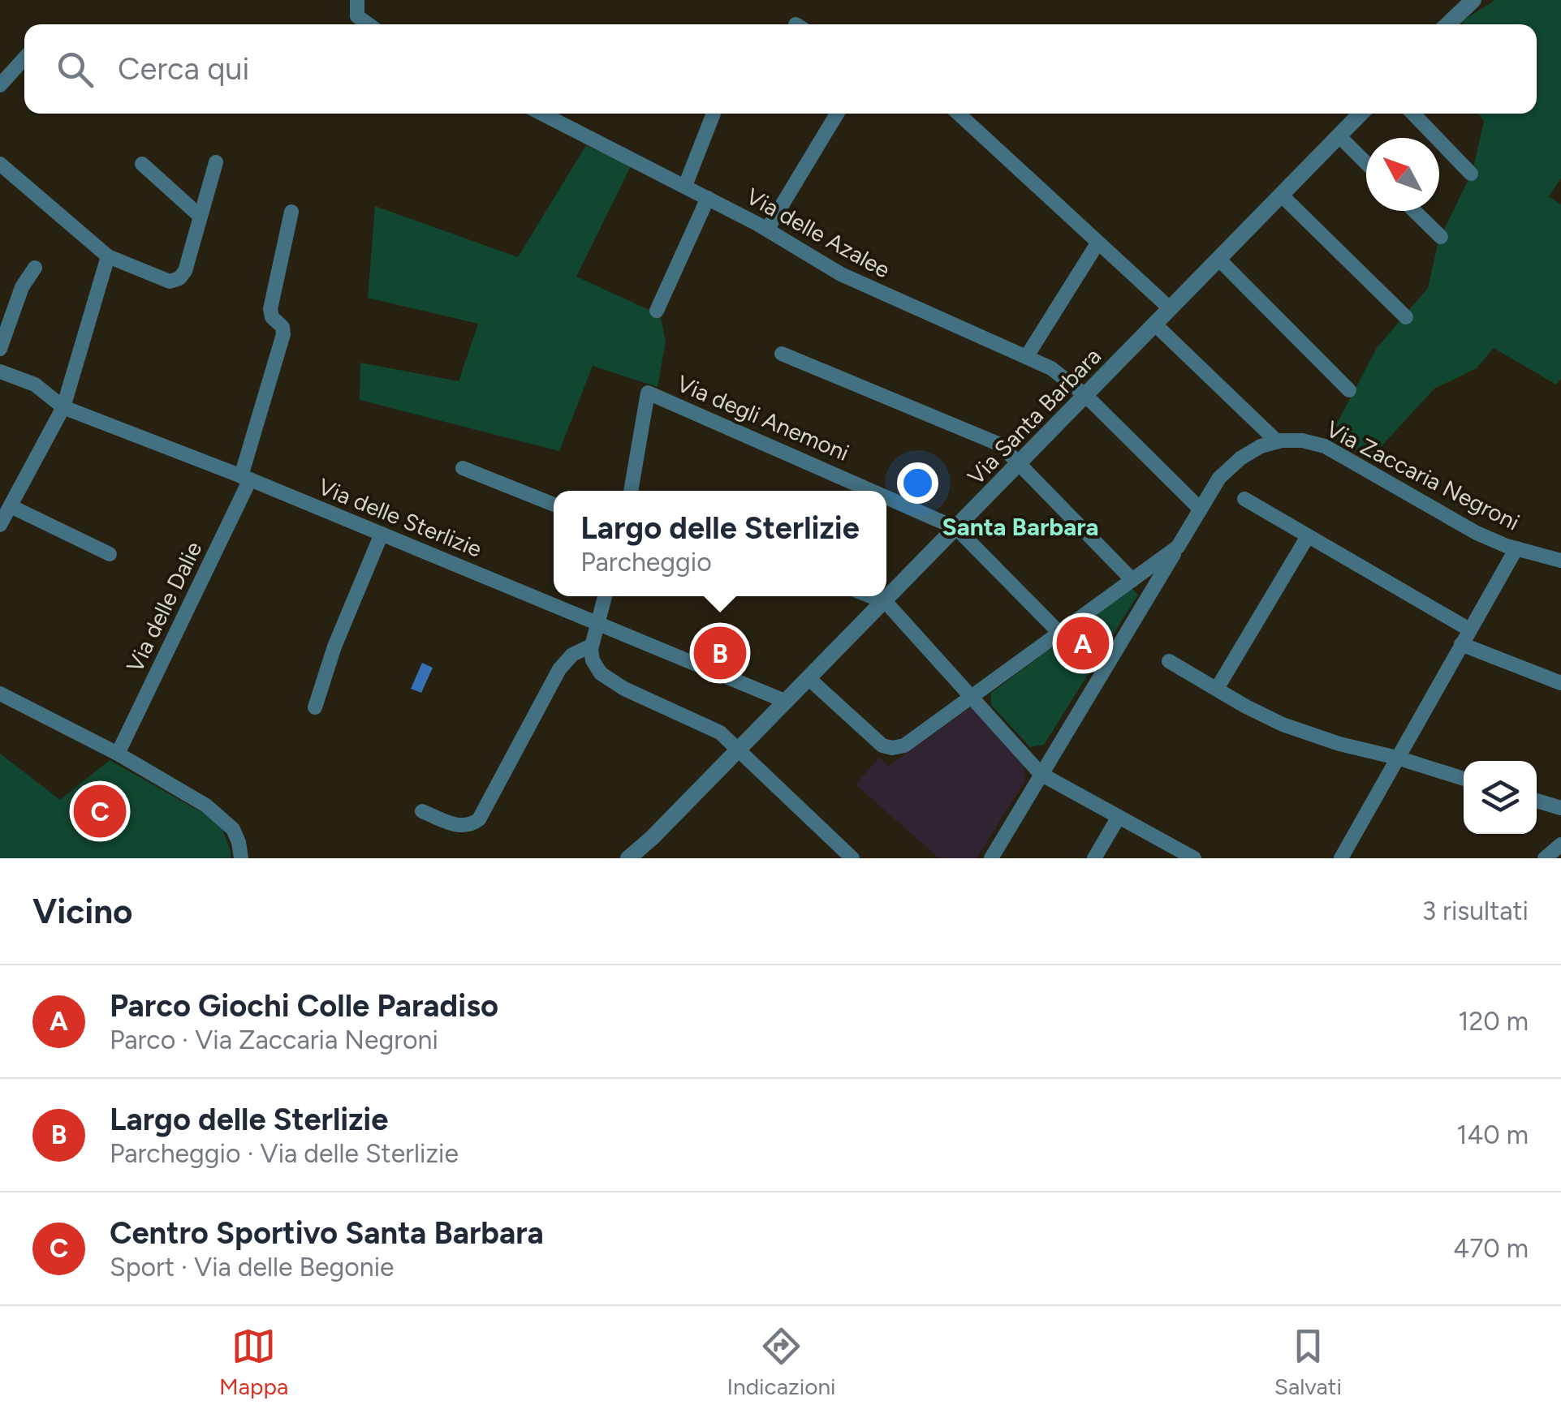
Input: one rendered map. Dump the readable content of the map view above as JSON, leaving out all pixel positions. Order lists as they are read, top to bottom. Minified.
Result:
{"streets":{"street":["Via delle Azalee","Via Santa Barbara","Via degli Anemoni","Via Zaccaria Negroni","Via delle Sterlizie","Via delle Dalie"]},"crossings":[["Via delle Azalee","Via Santa Barbara"],["Via delle Azalee","Via Zaccaria Negroni"],["Via Santa Barbara","Via degli Anemoni"],["Via Santa Barbara","Via Zaccaria Negroni"],["Via Santa Barbara","Via delle Sterlizie"],["Via delle Sterlizie","Via delle Dalie"]],"districts":["Santa Barbara"],"north":"top left","page":{"search":"Cerca qui","popup":["Largo delle Sterlizie","Parcheggio"],"pins":["A","B","C"],"heading":["Vicino","3 risultati"],"list":[{"mark":"A","name":"Parco Giochi Colle Paradiso","note":"Parco · Via Zaccaria Negroni","value":"120 m"},{"mark":"B","name":"Largo delle Sterlizie","note":"Parcheggio · Via delle Sterlizie","value":"140 m"},{"mark":"C","name":"Centro Sportivo Santa Barbara","note":"Sport · Via delle Begonie","value":"470 m"}],"nav":["Mappa","Indicazioni","Salvati"]}}
